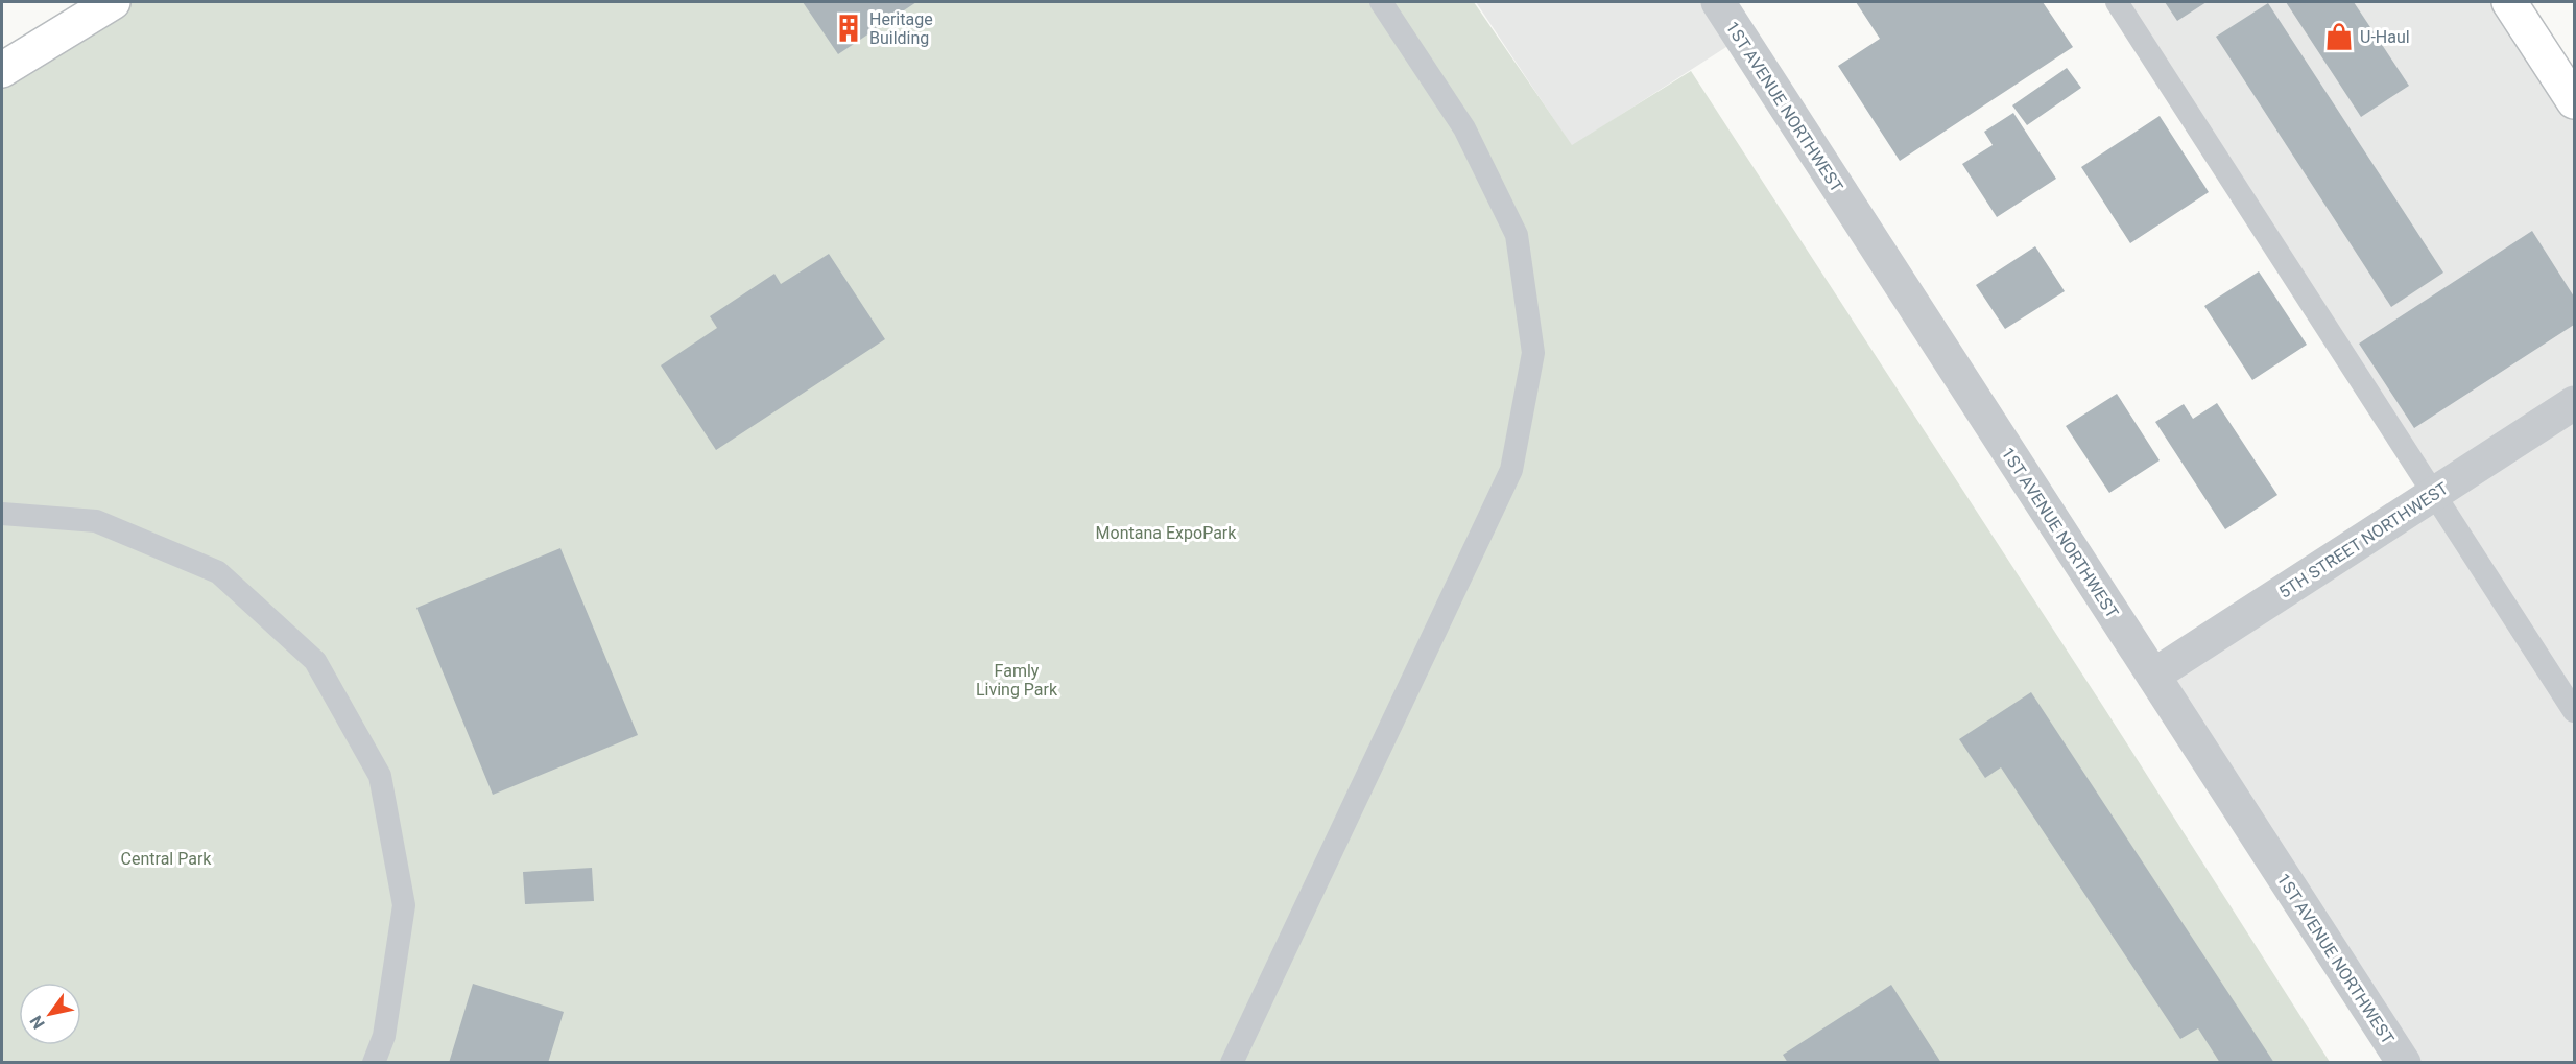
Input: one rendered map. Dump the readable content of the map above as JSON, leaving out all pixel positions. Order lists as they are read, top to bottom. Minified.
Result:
{"streets":{"street":["1ST AVENUE NORTHWEST","5TH STREET NORTHWEST"]},"crossings":[["1ST AVENUE NORTHWEST","5TH STREET NORTHWEST"]],"parks":["Montana ExpoPark","Famly Living Park","Central Park"],"places":{"building":["Heritage Building"],"shop":["U-Haul"]},"north":"bottom left"}
